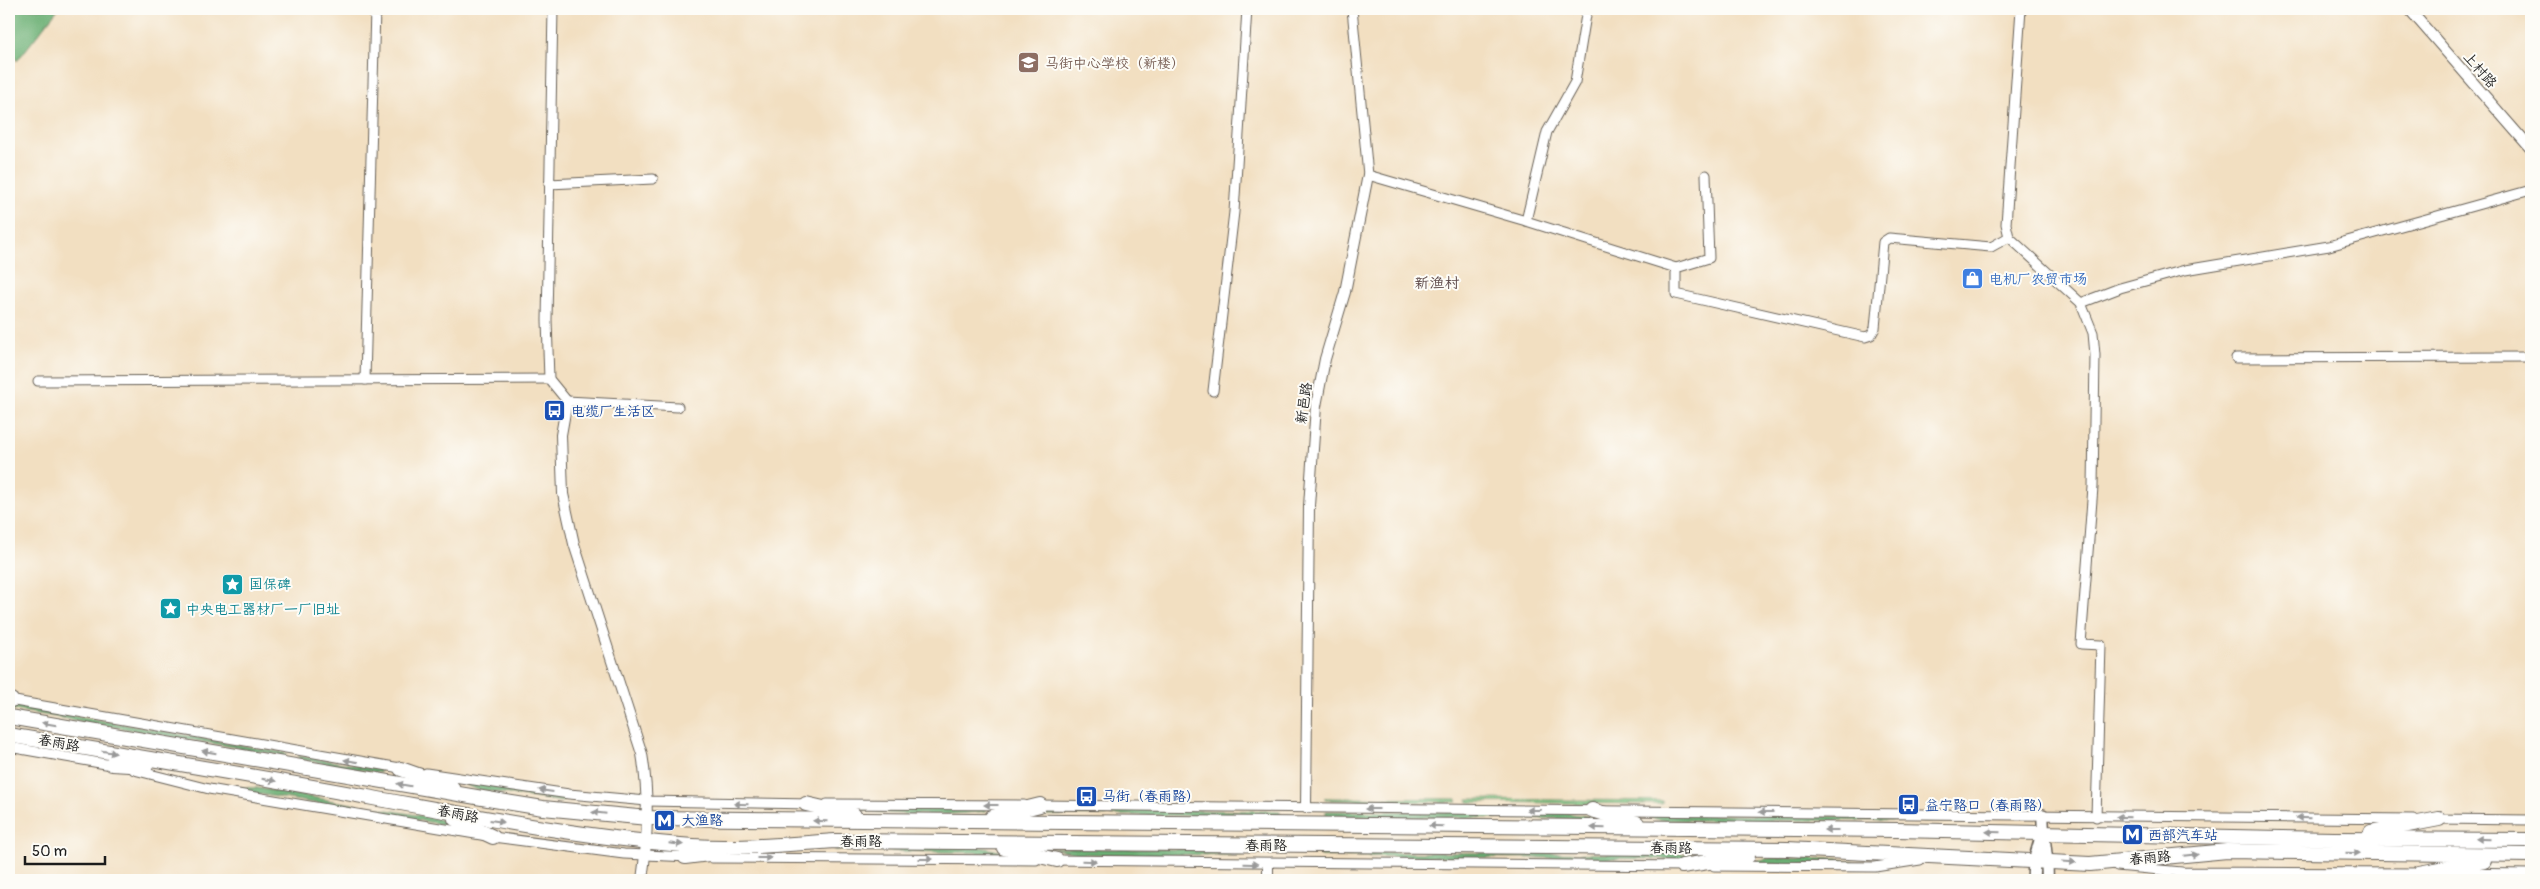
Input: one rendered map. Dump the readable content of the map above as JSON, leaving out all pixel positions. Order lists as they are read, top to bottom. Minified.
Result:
{"streets":{"main road":["春雨路"],"street":["上村路","新邑路"]},"districts":["新渔村"],"places":{"school or university":["马街中心学校（新楼）"],"shop":["电机厂农贸市场"],"bus stop":["电缆厂生活区","马街（春雨路）","益宁路口（春雨路）"],"place":["国保碑","中央电工器材厂一厂旧址"],"metro station":["大渔路","西部汽车站"]},"scale_bar":"50 m"}
